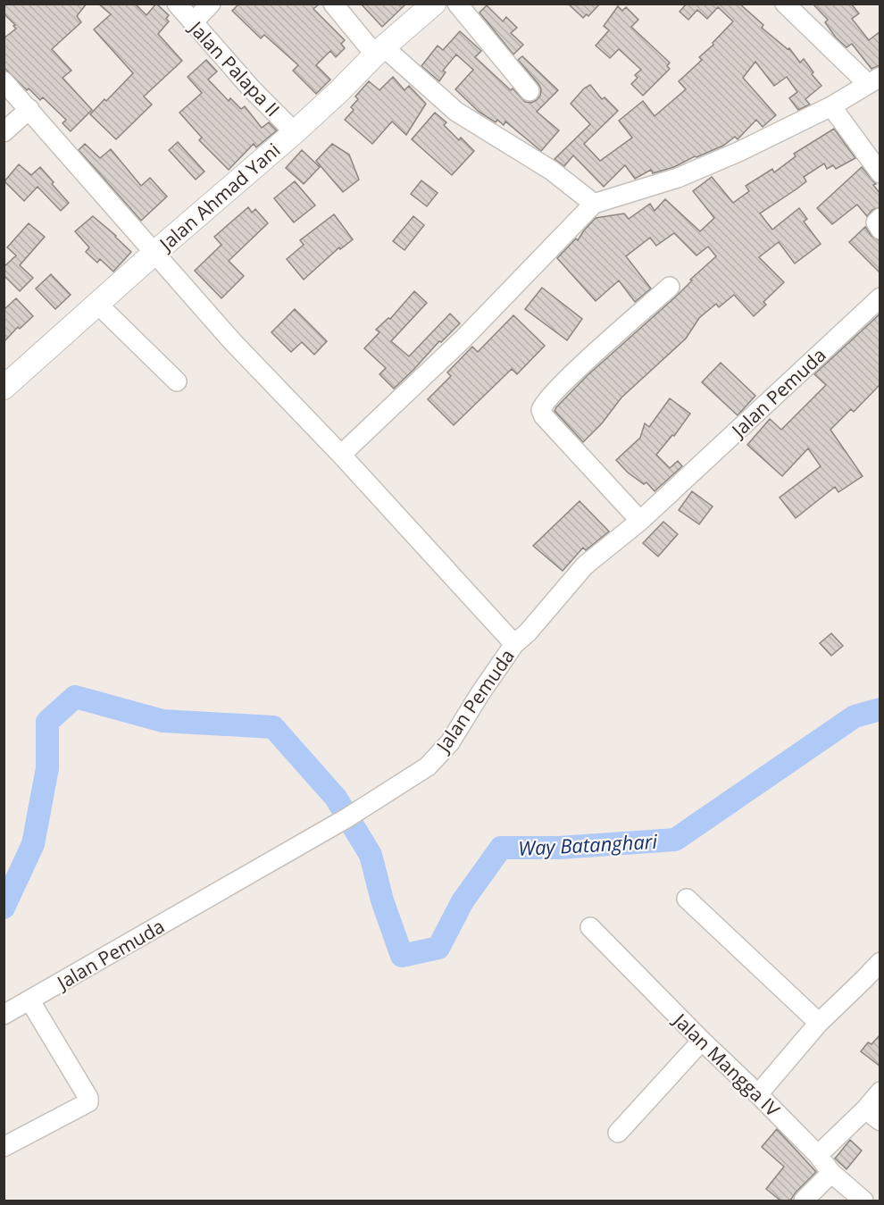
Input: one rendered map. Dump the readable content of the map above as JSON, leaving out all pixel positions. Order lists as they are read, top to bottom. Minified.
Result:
{"streets":{"main road":["Jalan Ahmad Yani"],"street":["Jalan Palapa II","Jalan Pemuda","Jalan Mangga IV"]},"crossings":[["Jalan Palapa II","Jalan Ahmad Yani"]],"water":["Way Batanghari"]}
